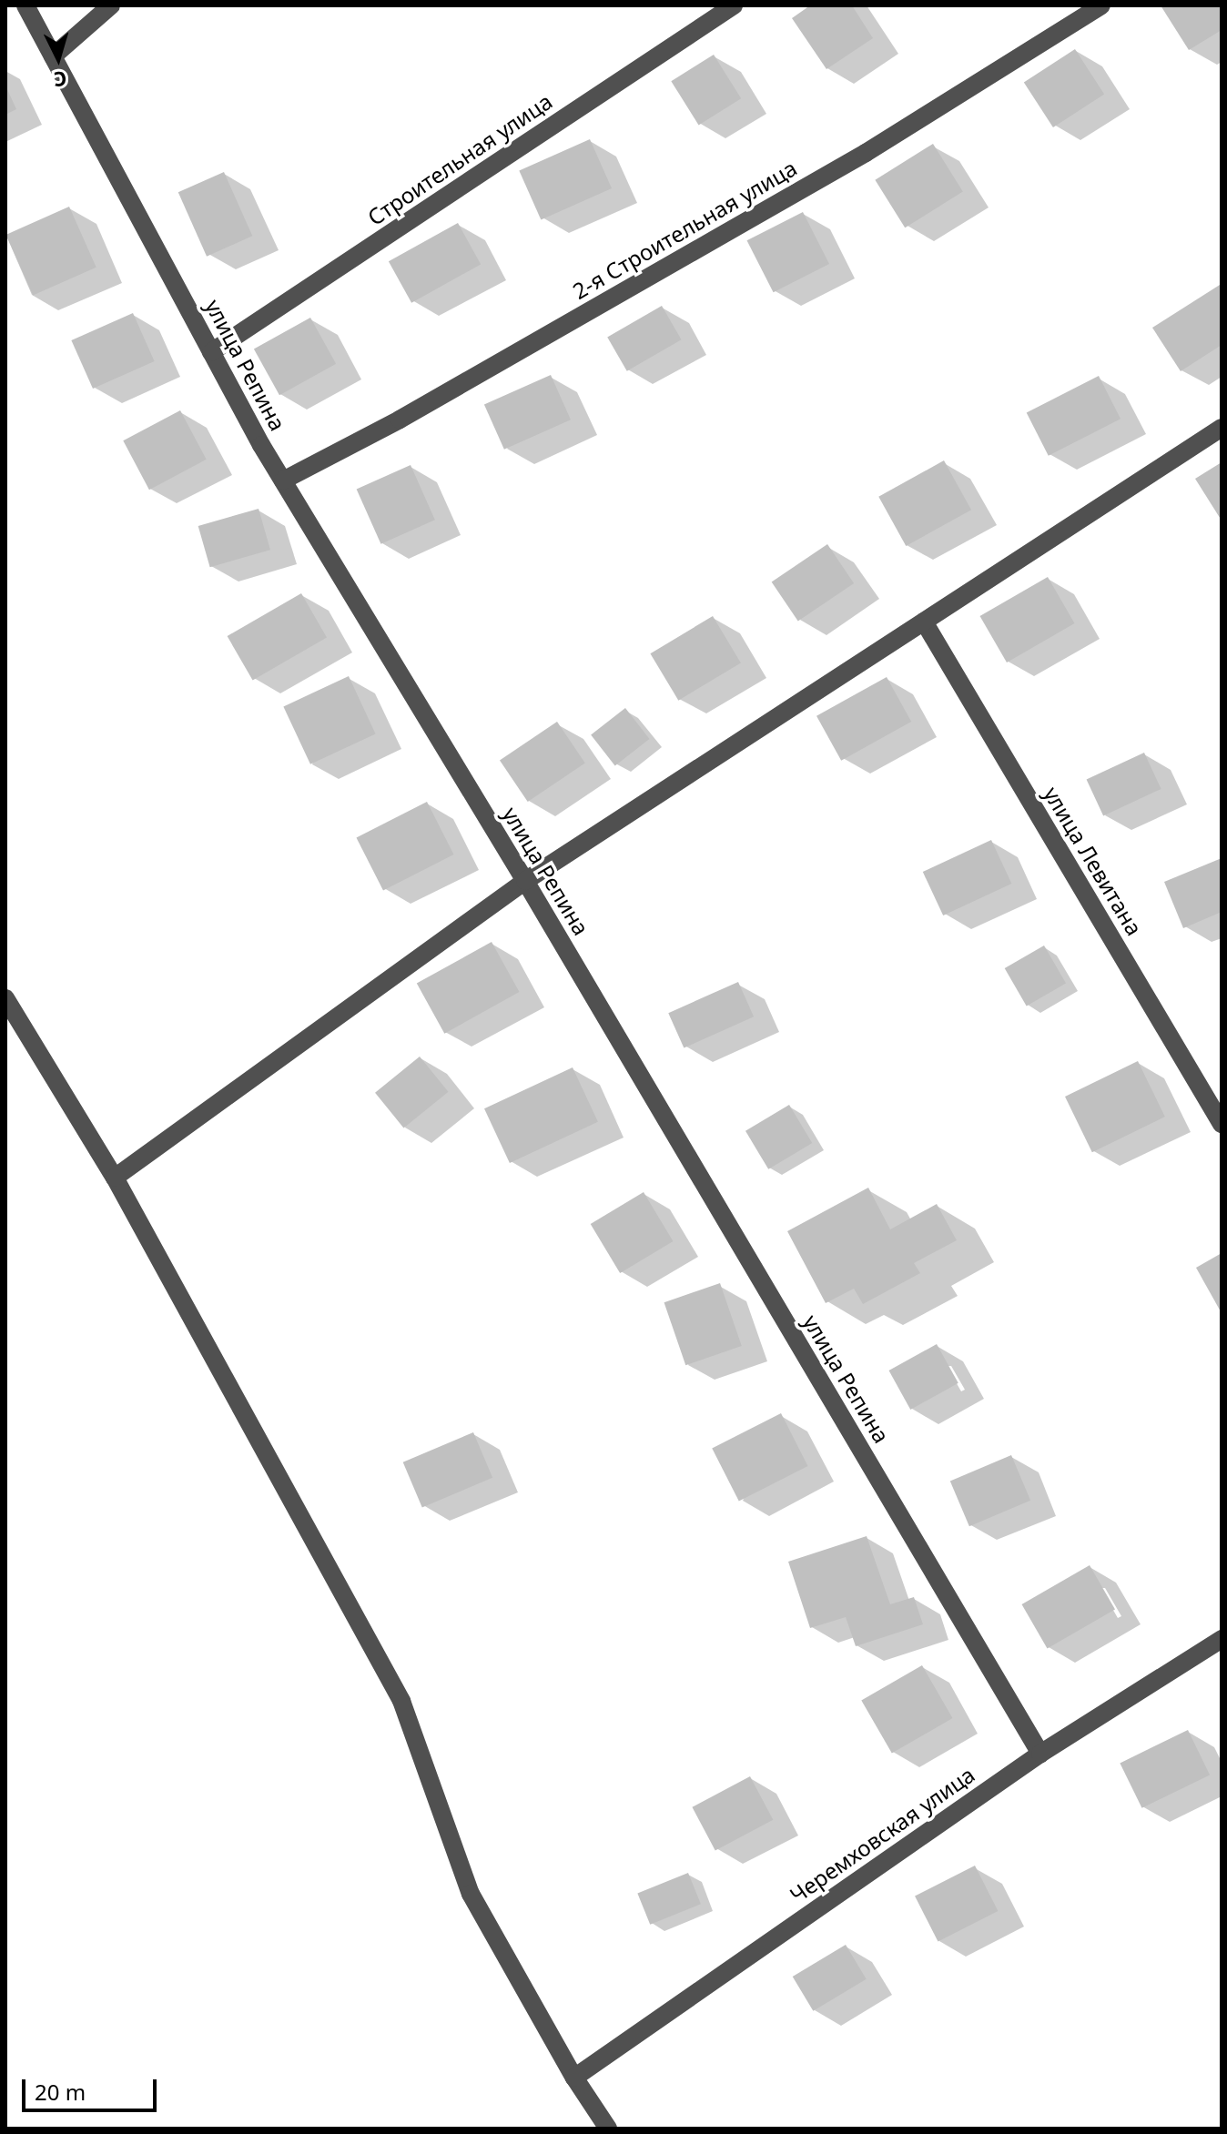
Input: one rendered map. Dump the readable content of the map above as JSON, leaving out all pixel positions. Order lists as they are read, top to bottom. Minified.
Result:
{"streets":{"street":["Строительная улица","2-я Строительная улица","улица Репина","улица Левитана","Черемховская улица"]},"crossings":[["Строительная улица","улица Репина"],["2-я Строительная улица","улица Репина"],["улица Репина","Черемховская улица"]],"scale_bar":"20 m","north":"bottom"}
